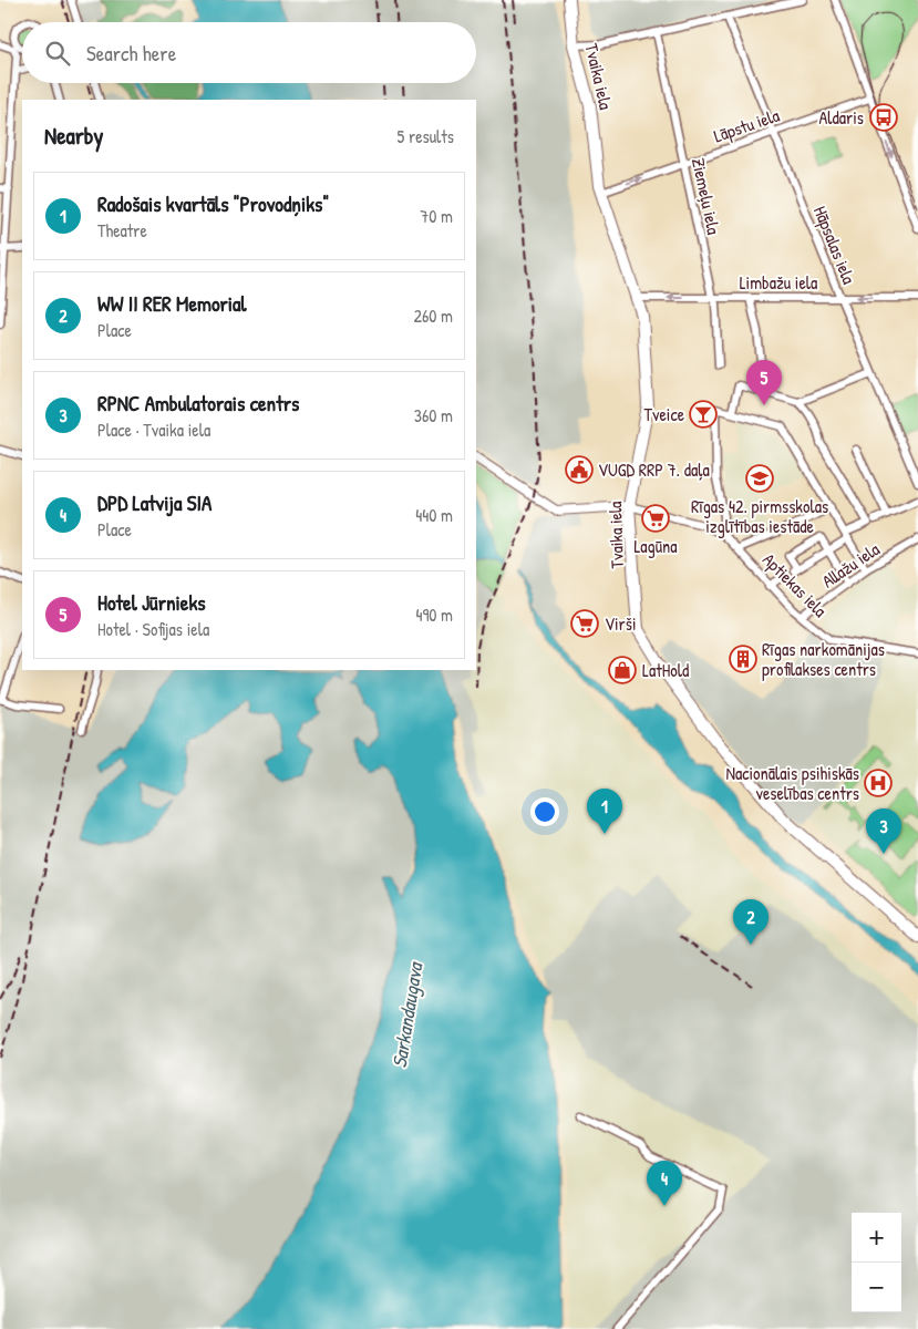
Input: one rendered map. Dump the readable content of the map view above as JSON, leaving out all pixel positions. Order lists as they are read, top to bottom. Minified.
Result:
{"streets":{"main road":["Tvaika iela"],"street":["Lāpstu iela","Ziemeļu iela","Hāpsalas iela","Limbažu iela","Allažu iela","Aptiekas iela"]},"crossings":[["Tvaika iela","Lāpstu iela"],["Tvaika iela","Limbažu iela"],["Tvaika iela","Aptiekas iela"],["Lāpstu iela","Ziemeļu iela"],["Lāpstu iela","Hāpsalas iela"],["Ziemeļu iela","Limbažu iela"],["Hāpsalas iela","Limbažu iela"],["Allažu iela","Aptiekas iela"]],"one_way":["Limbažu iela"],"water":["Sarkandaugava"],"places":{"bus stop":["Aldaris"],"bar":["Tveice"],"public building":["VUGD RRP 7. daļa"],"school or university":["Rīgas 42. pirmsskolas izglītības iestāde"],"supermarket":["Lagūna","Virši"],"building":["Rīgas narkomānijas profilakses centrs"],"shop":["LatHold"],"hospital":["Nacionālais psihiskās veselības centrs"]},"page":{"search":"Search here","heading":["Nearby","5 results"],"list":[{"mark":"1","name":"Radošais kvartāls \"Provodņiks\"","note":"Theatre","value":"70 m"},{"mark":"2","name":"WW II RER Memorial","note":"Place","value":"260 m"},{"mark":"3","name":"RPNC Ambulatorais centrs","note":"Place · Tvaika iela","value":"360 m"},{"mark":"4","name":"DPD Latvija SIA","note":"Place","value":"440 m"},{"mark":"5","name":"Hotel Jūrnieks","note":"Hotel · Sofijas iela","value":"490 m"}],"pins":["5","1","3","2","4"],"map_buttons":["+","−"]}}
